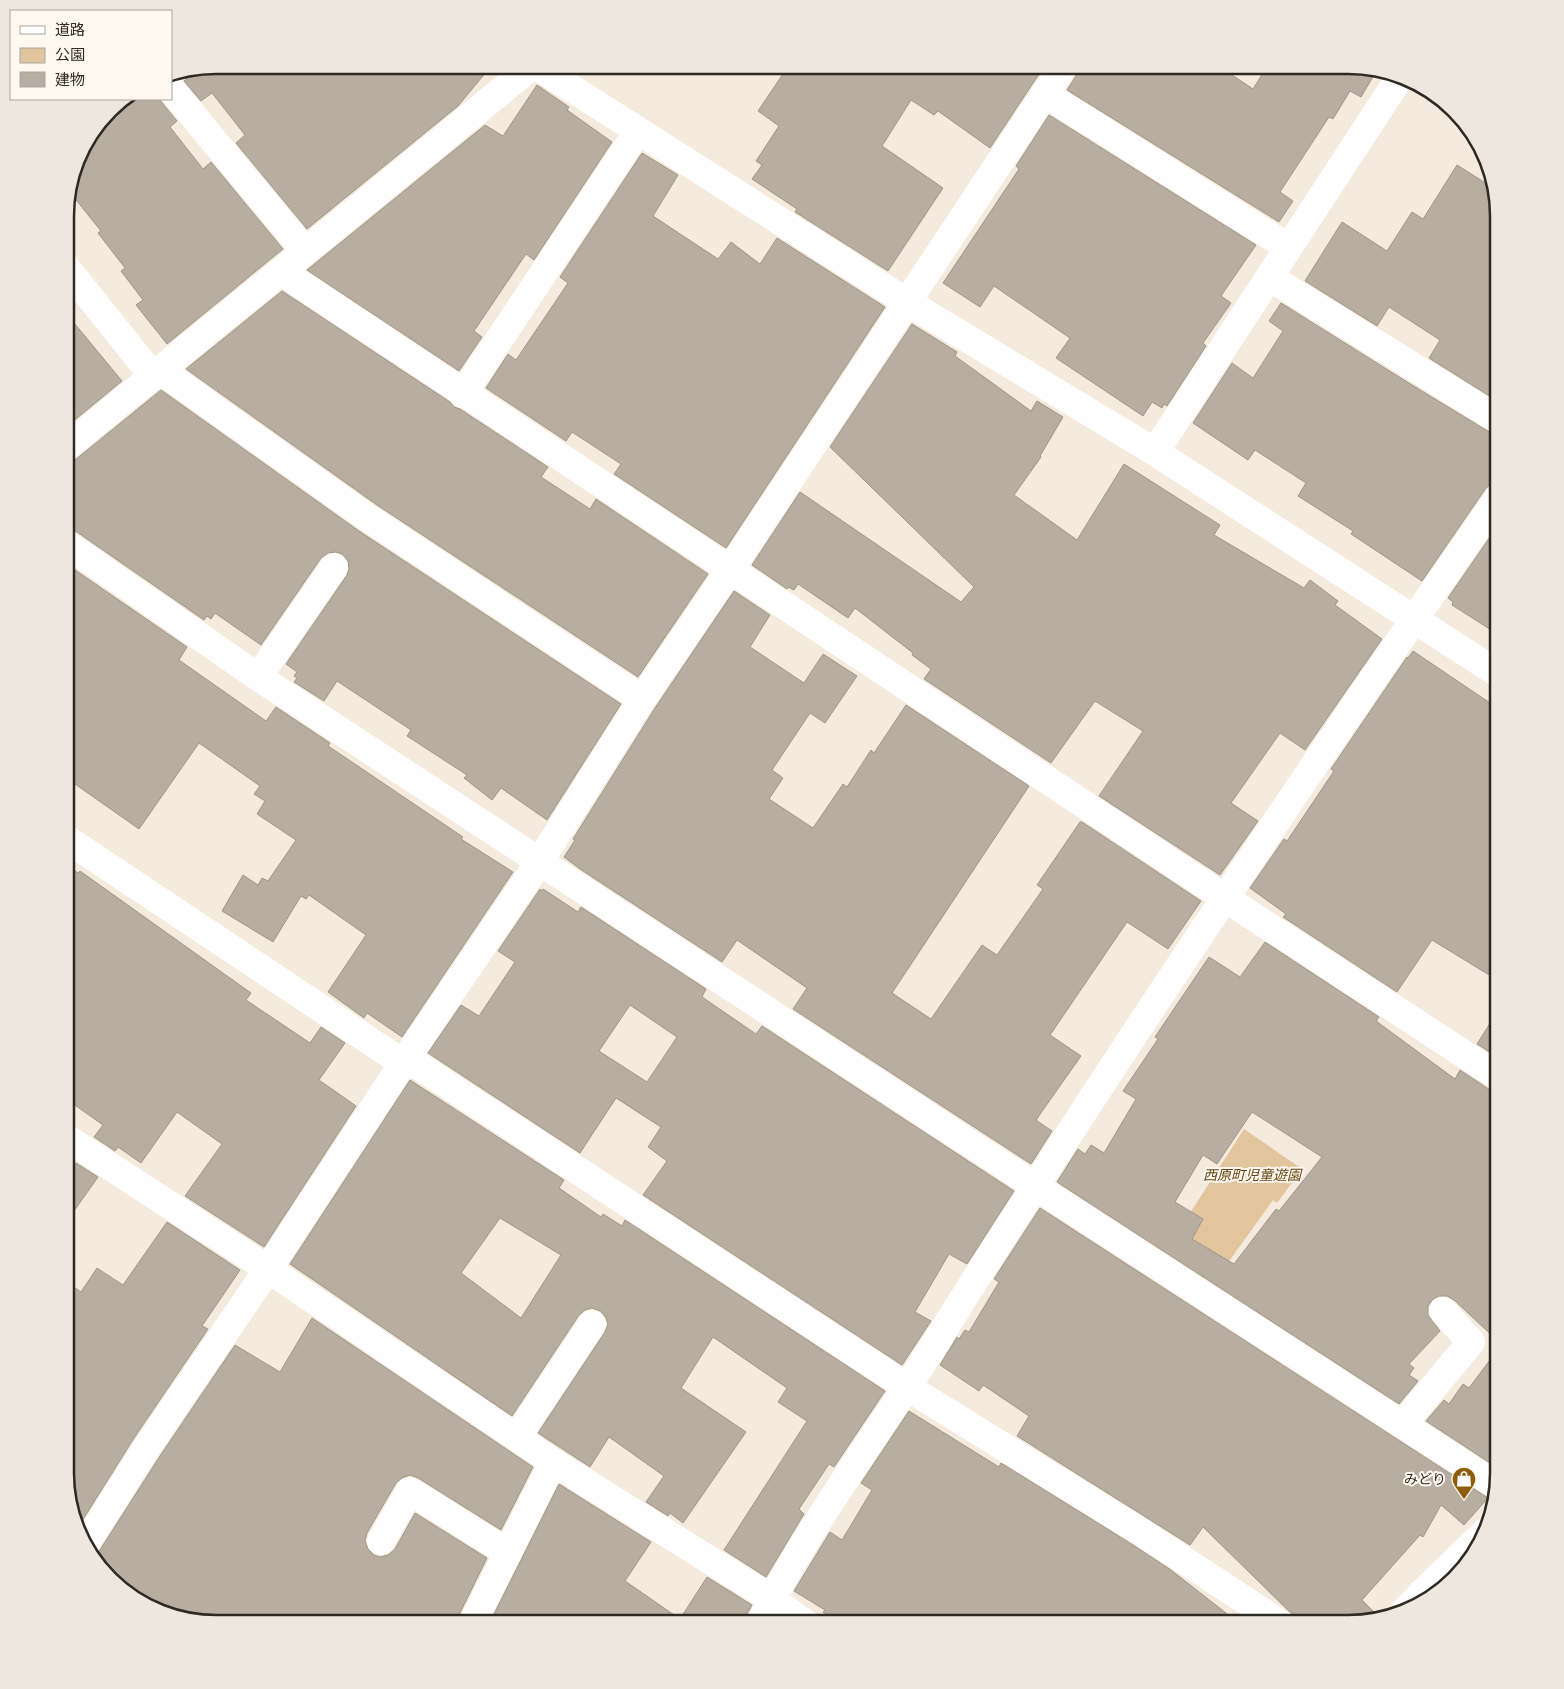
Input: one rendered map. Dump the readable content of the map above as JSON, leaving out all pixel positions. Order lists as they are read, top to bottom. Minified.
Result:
{"parks":["西原町児童遊園"],"places":{"shop":["みどり"]},"legend":["道路","公園","建物"]}
